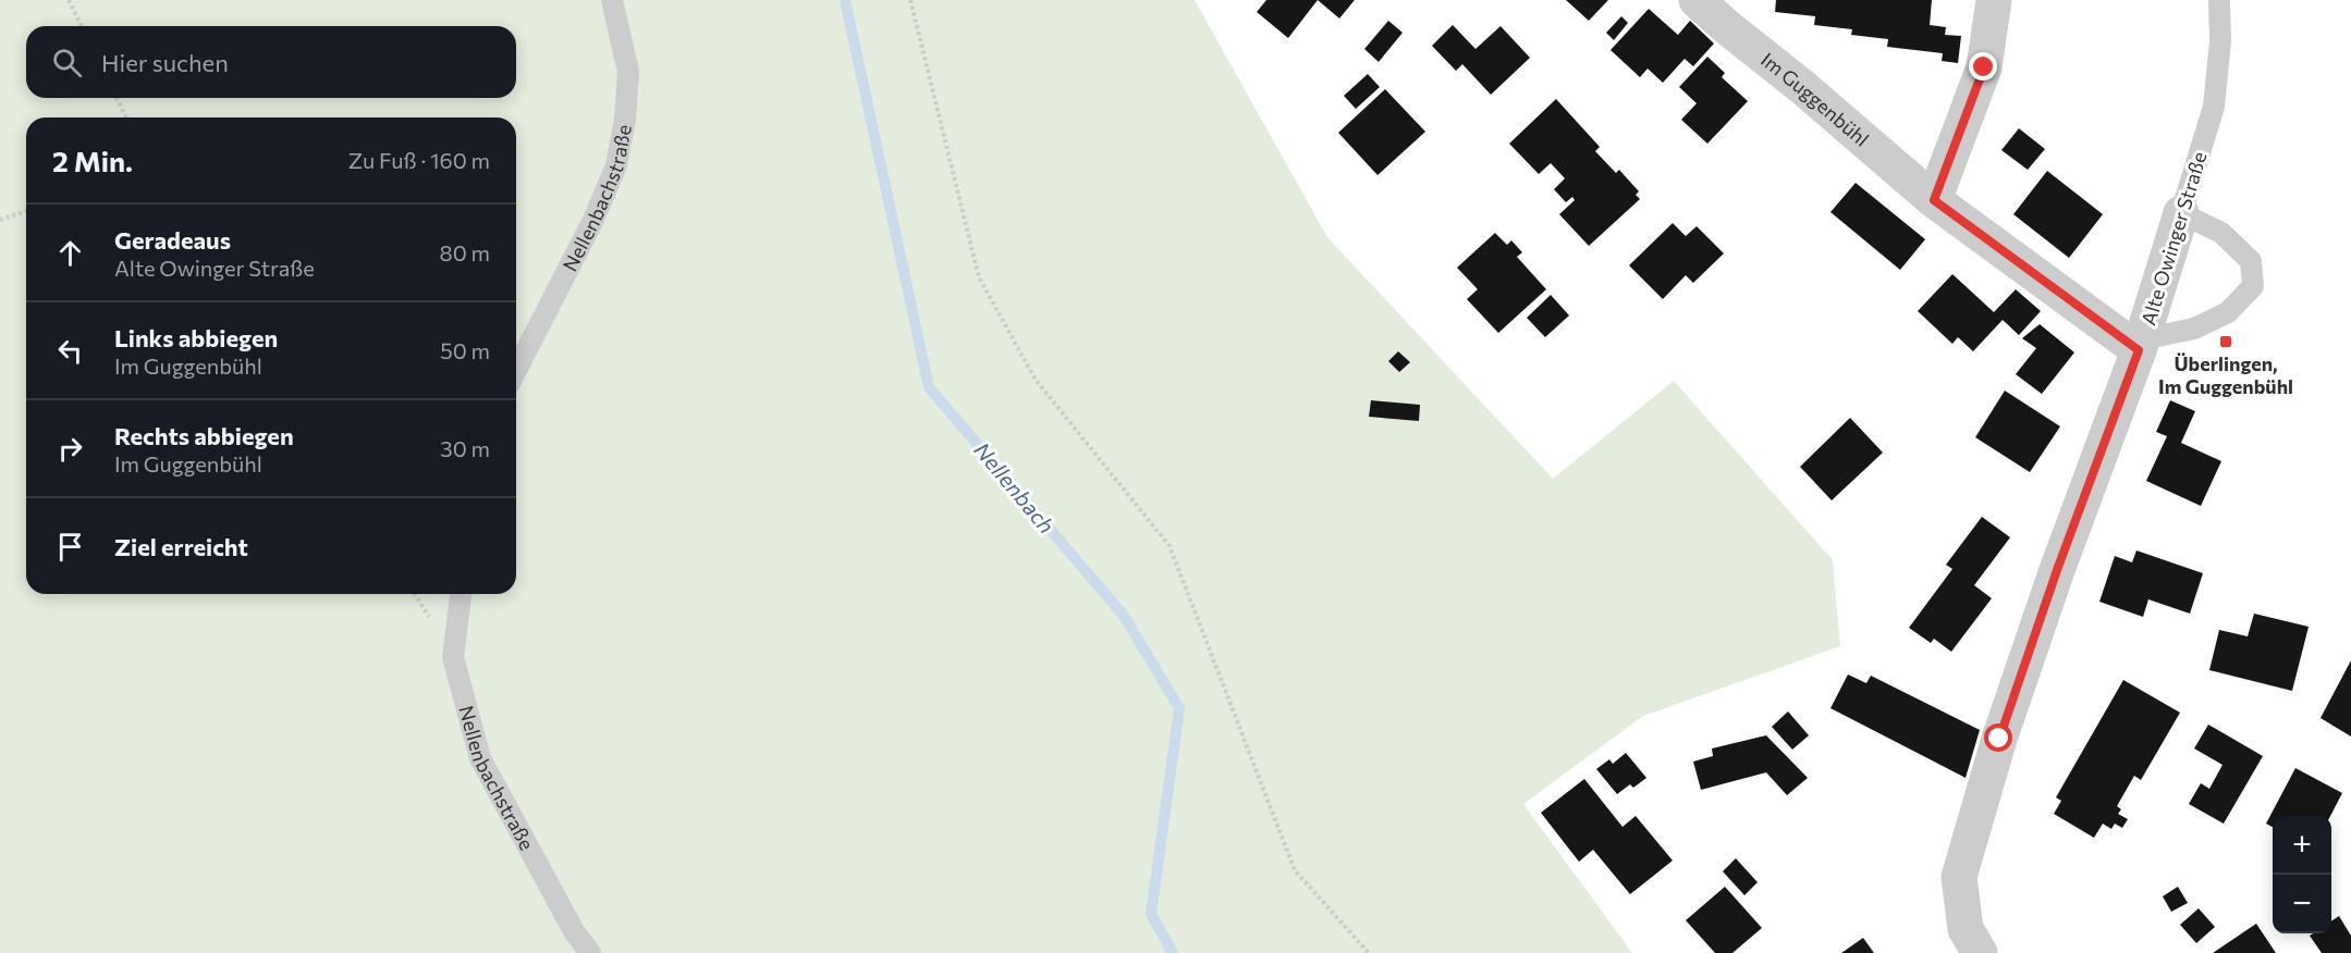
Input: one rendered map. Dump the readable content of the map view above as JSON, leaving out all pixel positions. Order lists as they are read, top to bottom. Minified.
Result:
{"streets":{"street":["Im Guggenbühl","Alte Owinger Straße"],"lane":["Nellenbachstraße"]},"crossings":[["Im Guggenbühl","Alte Owinger Straße"]],"water":["Nellenbach"],"places":{"transit":["Überlingen, Im Guggenbühl"]},"page":{"search":"Hier suchen","heading":["2 Min.","Zu Fuß · 160 m"],"list":[["Geradeaus","Alte Owinger Straße","80 m"],["Links abbiegen","Im Guggenbühl","50 m"],["Rechts abbiegen","Im Guggenbühl","30 m"],"Ziel erreicht"],"map_buttons":["+","−"]}}
